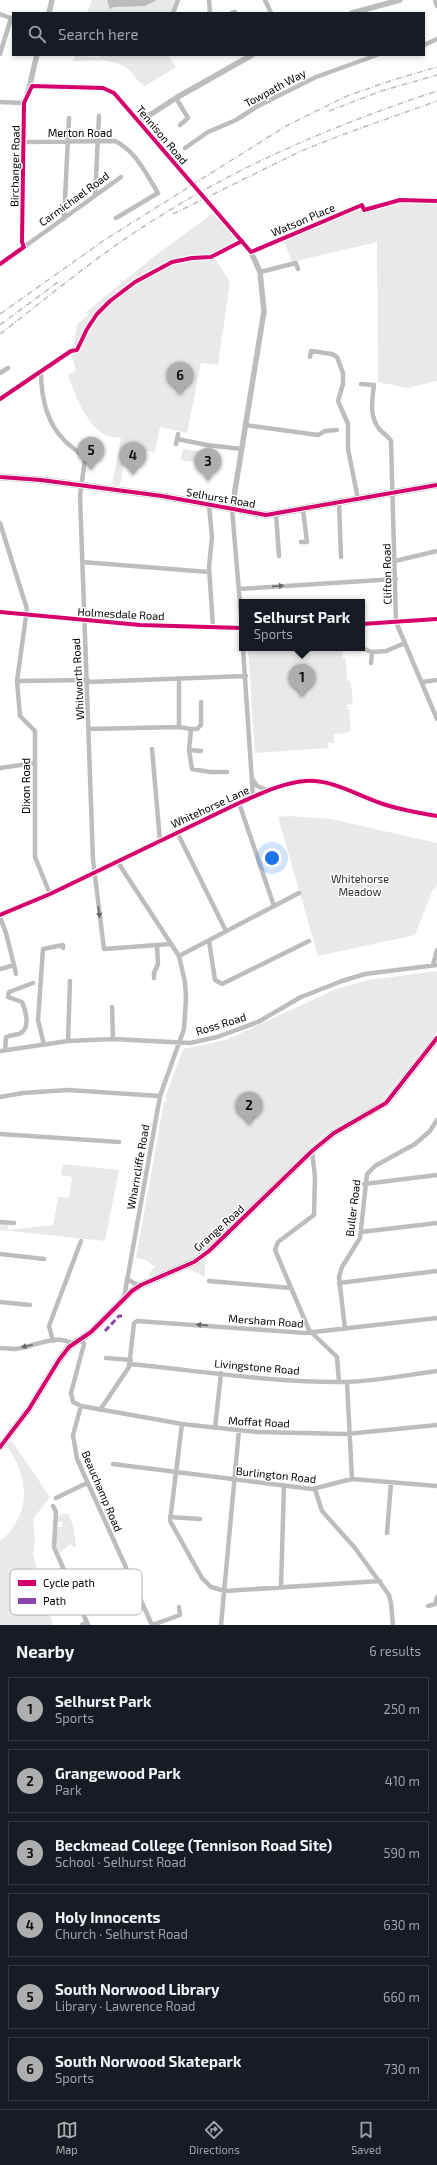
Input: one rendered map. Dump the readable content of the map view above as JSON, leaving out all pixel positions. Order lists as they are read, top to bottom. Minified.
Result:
{"streets":{"main road":["Selhurst Road","Whitehorse Lane","Grange Road"],"street":["Towpath Way","Merton Road","Tennison Road","Birchanger Road","Carmichael Road","Watson Place","Clifton Road","Holmesdale Road","Whitworth Road","Dixon Road","Ross Road","Wharncliffe Road","Buller Road","Mersham Road","Livingstone Road","Moffat Road","Burlington Road","Beauchamp Road"]},"crossings":[["Merton Road","Birchanger Road"],["Tennison Road","Birchanger Road"],["Tennison Road","Watson Place"],["Tennison Road","Selhurst Road"],["Birchanger Road","Carmichael Road"],["Selhurst Road","Clifton Road"],["Selhurst Road","Whitworth Road"],["Holmesdale Road","Whitworth Road"],["Holmesdale Road","Dixon Road"],["Whitworth Road","Whitehorse Lane"],["Dixon Road","Whitehorse Lane"],["Whitehorse Lane","Wharncliffe Road"],["Ross Road","Wharncliffe Road"],["Wharncliffe Road","Grange Road"],["Buller Road","Mersham Road"],["Mersham Road","Livingstone Road"],["Moffat Road","Beauchamp Road"]],"one_way":["Mersham Road"],"parks":["Whitehorse Meadow"],"legend":["Cycle path","Path"],"page":{"search":"Search here","pins":["6","5","4","3","1","2"],"popup":["Selhurst Park","Sports"],"heading":["Nearby","6 results"],"list":[{"mark":"1","name":"Selhurst Park","note":"Sports","value":"250 m"},{"mark":"2","name":"Grangewood Park","note":"Park","value":"410 m"},{"mark":"3","name":"Beckmead College (Tennison Road Site)","note":"School · Selhurst Road","value":"590 m"},{"mark":"4","name":"Holy Innocents","note":"Church · Selhurst Road","value":"630 m"},{"mark":"5","name":"South Norwood Library","note":"Library · Lawrence Road","value":"660 m"},{"mark":"6","name":"South Norwood Skatepark","note":"Sports","value":"730 m"}],"nav":["Map","Directions","Saved"]}}
